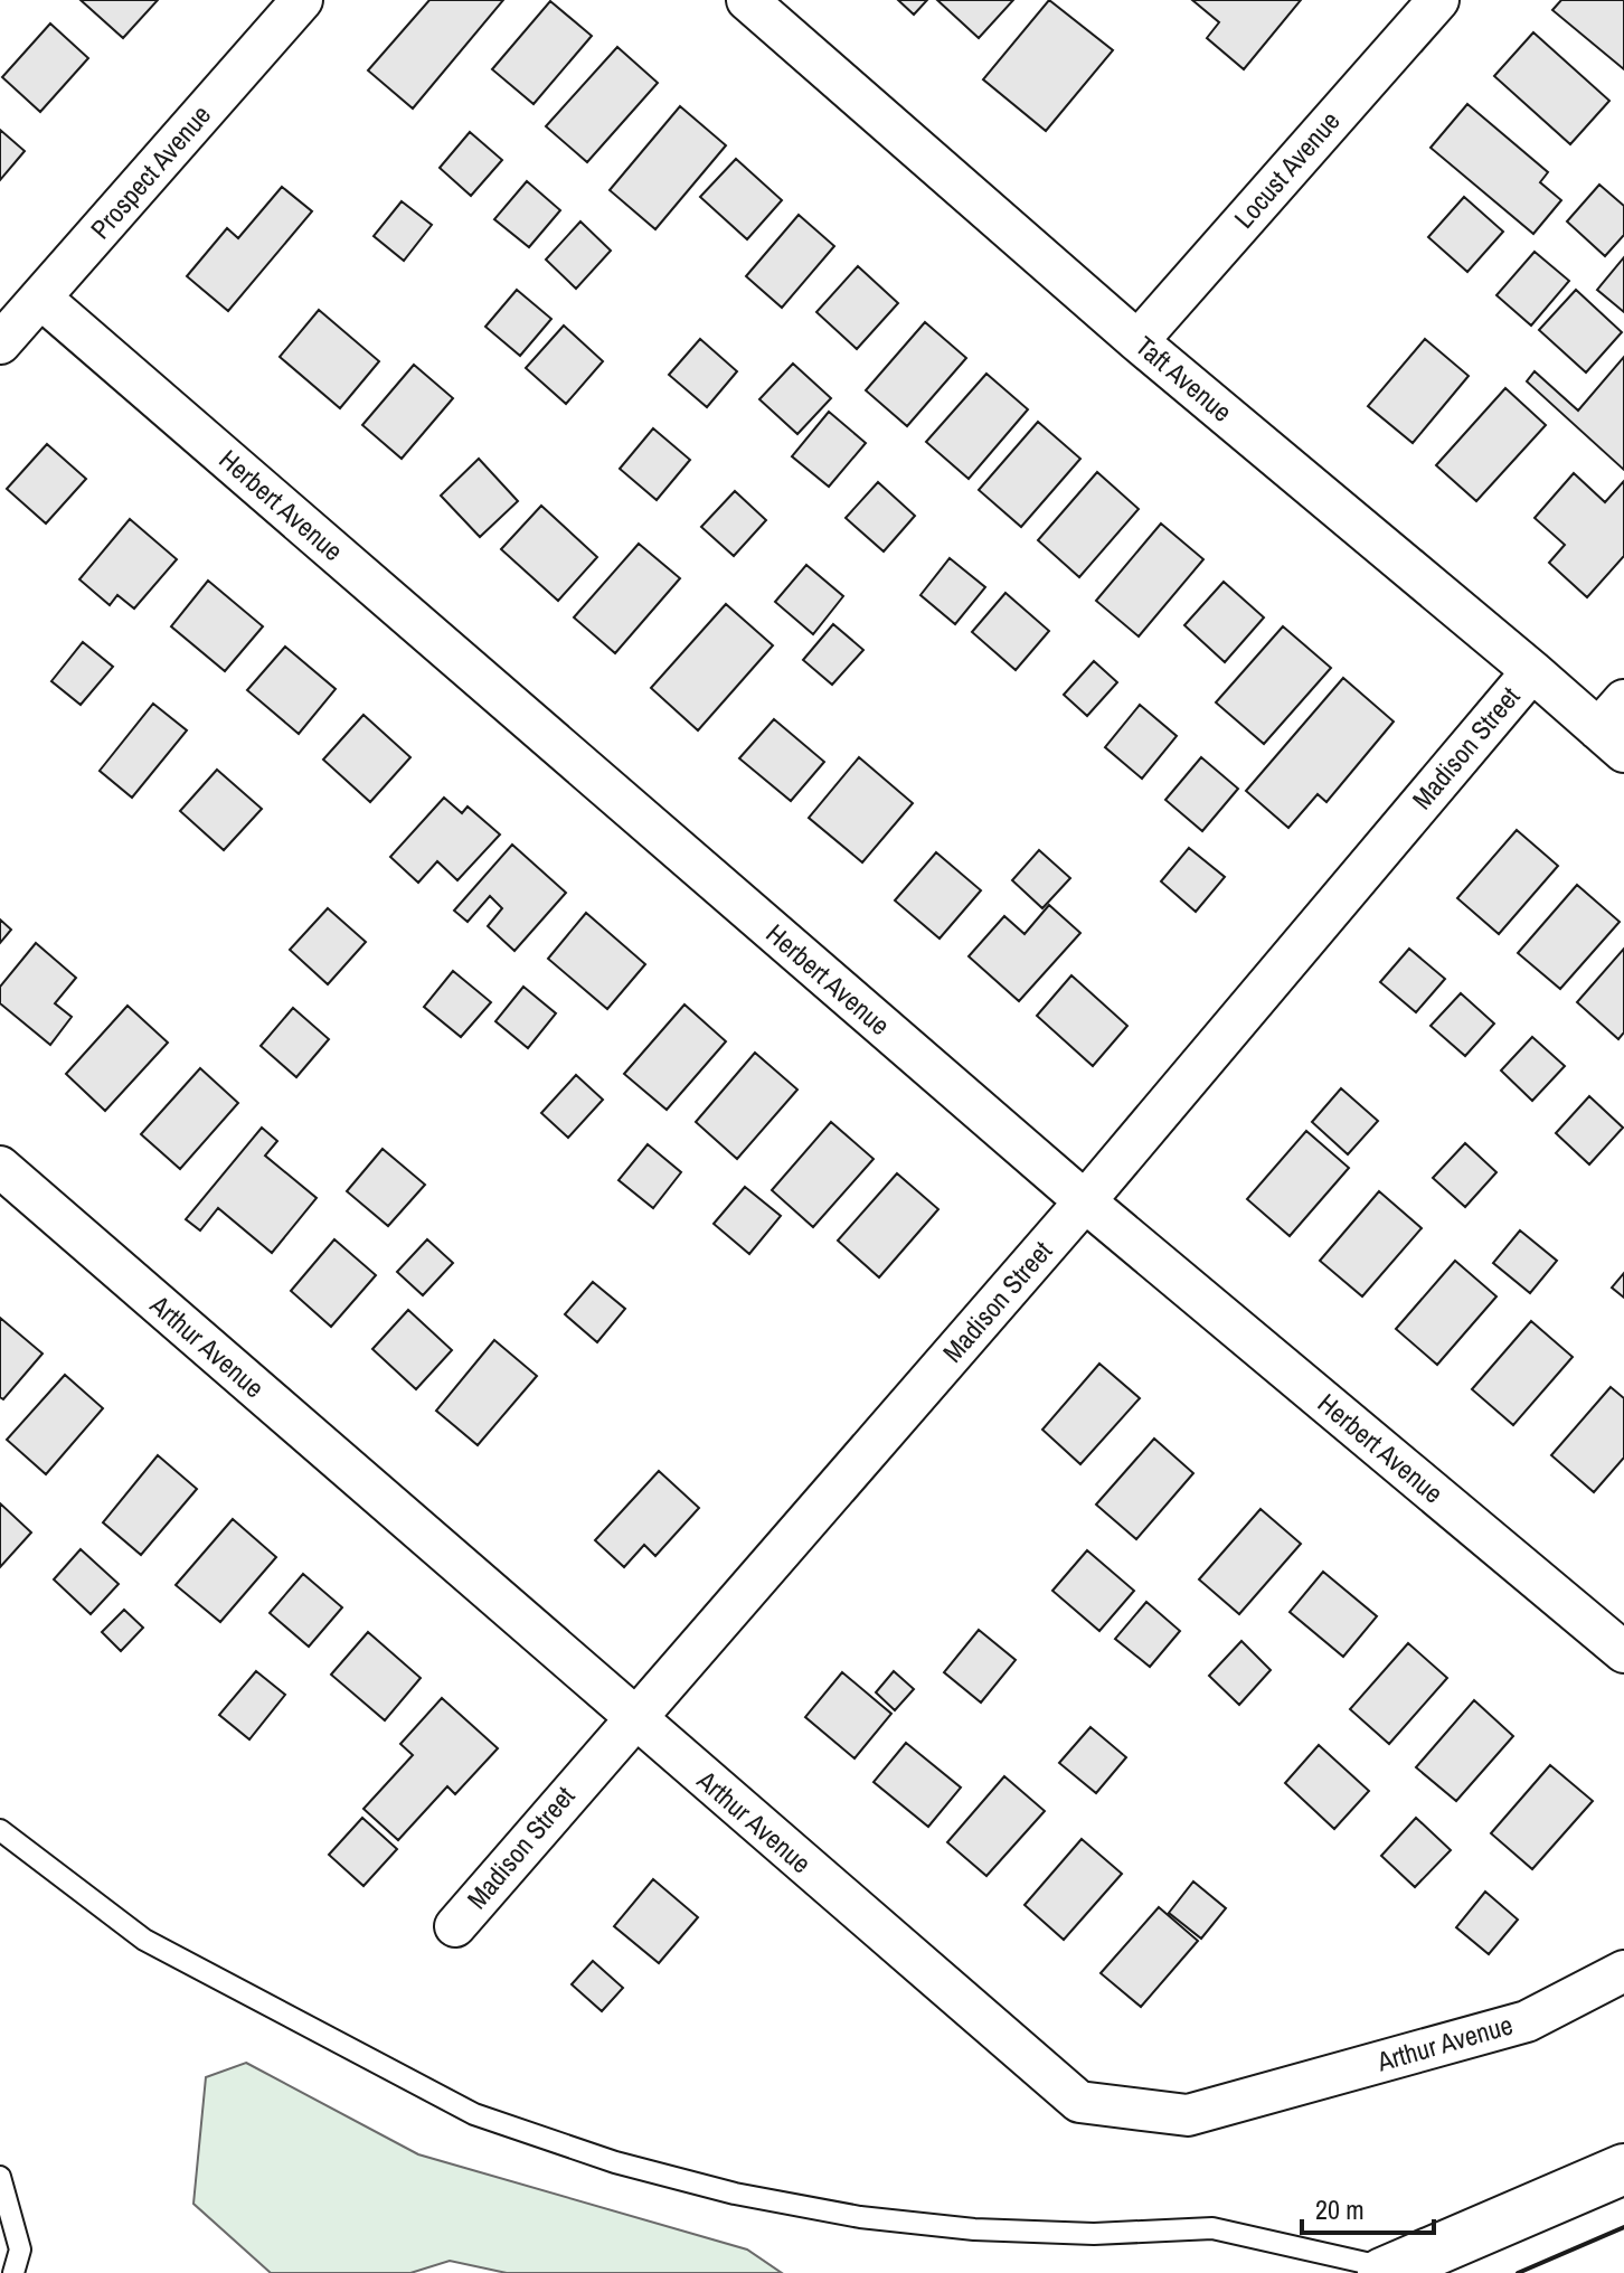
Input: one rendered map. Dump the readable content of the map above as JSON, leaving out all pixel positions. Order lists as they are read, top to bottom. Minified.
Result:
{"streets":{"street":["Locust Avenue","Prospect Avenue","Taft Avenue","Herbert Avenue","Madison Street","Arthur Avenue"]},"crossings":[["Locust Avenue","Taft Avenue"],["Prospect Avenue","Herbert Avenue"],["Taft Avenue","Madison Street"],["Herbert Avenue","Madison Street"],["Madison Street","Arthur Avenue"]],"scale_bar":"20 m"}
